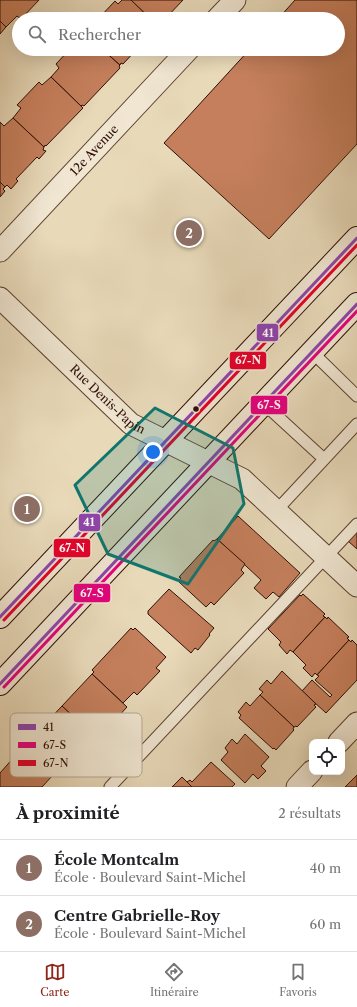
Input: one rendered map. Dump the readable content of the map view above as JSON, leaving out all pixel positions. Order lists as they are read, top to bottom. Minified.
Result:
{"streets":{"street":["12e Avenue","Rue Denis-Papin"]},"lines":["transit line 41","transit line 67-N","transit line 67-S"],"legend":["41","67-S","67-N"],"page":{"search":"Rechercher","pins":["2","1"],"heading":["À proximité","2 résultats"],"list":[{"mark":"1","name":"École Montcalm","note":"École · Boulevard Saint-Michel","value":"40 m"},{"mark":"2","name":"Centre Gabrielle-Roy","note":"École · Boulevard Saint-Michel","value":"60 m"}],"nav":["Carte","Itinéraire","Favoris"]}}
